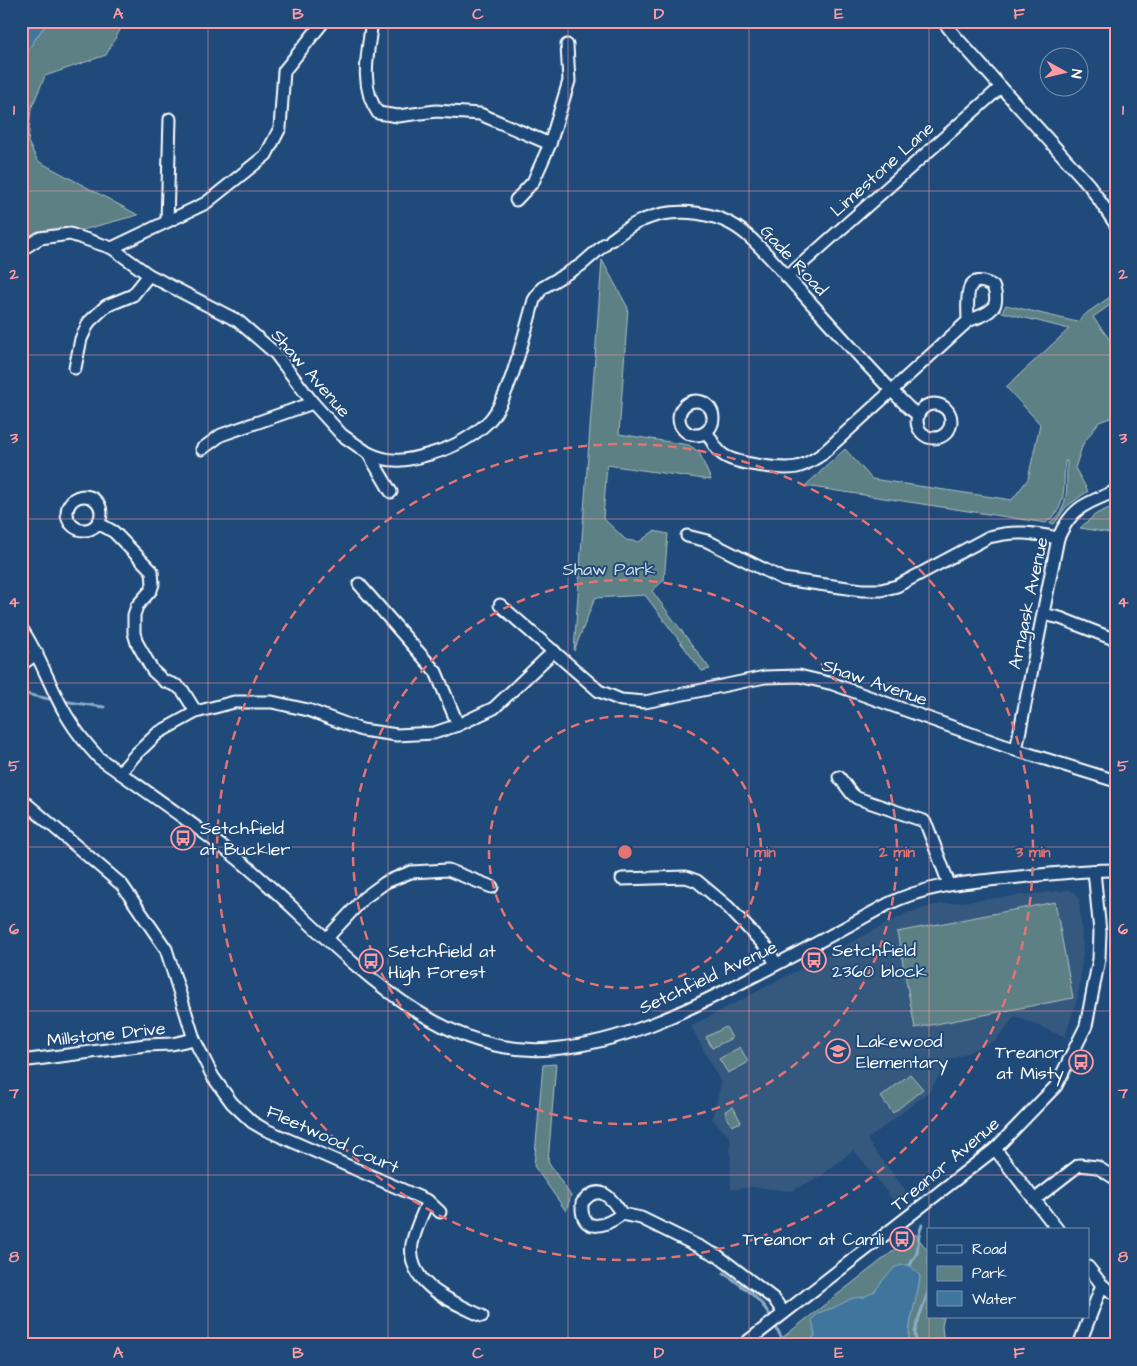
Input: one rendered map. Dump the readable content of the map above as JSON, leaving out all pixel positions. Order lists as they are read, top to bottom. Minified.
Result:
{"streets":{"street":["Limestone Lane","Gade Road","Shaw Avenue","Arngask Avenue","Setchfield Avenue","Millstone Drive","Fleetwood Court","Treanor Avenue"]},"crossings":[["Limestone Lane","Gade Road"],["Gade Road","Shaw Avenue"],["Shaw Avenue","Arngask Avenue"],["Setchfield Avenue","Treanor Avenue"],["Millstone Drive","Fleetwood Court"]],"parks":["Shaw Park"],"places":{"bus stop":["Setchfield at Buckler","Setchfield 2360 block","Setchfield at High Forest","Treanor at Misty","Treanor at Camli"],"school or university":["Lakewood Elementary"]},"legend":["Road","Park","Water"],"north":"right","grid":{"columns":["A","B","C","D","E","F"],"rows":["1","2","3","4","5","6","7","8"]},"rings":["1 min","2 min","3 min"]}
